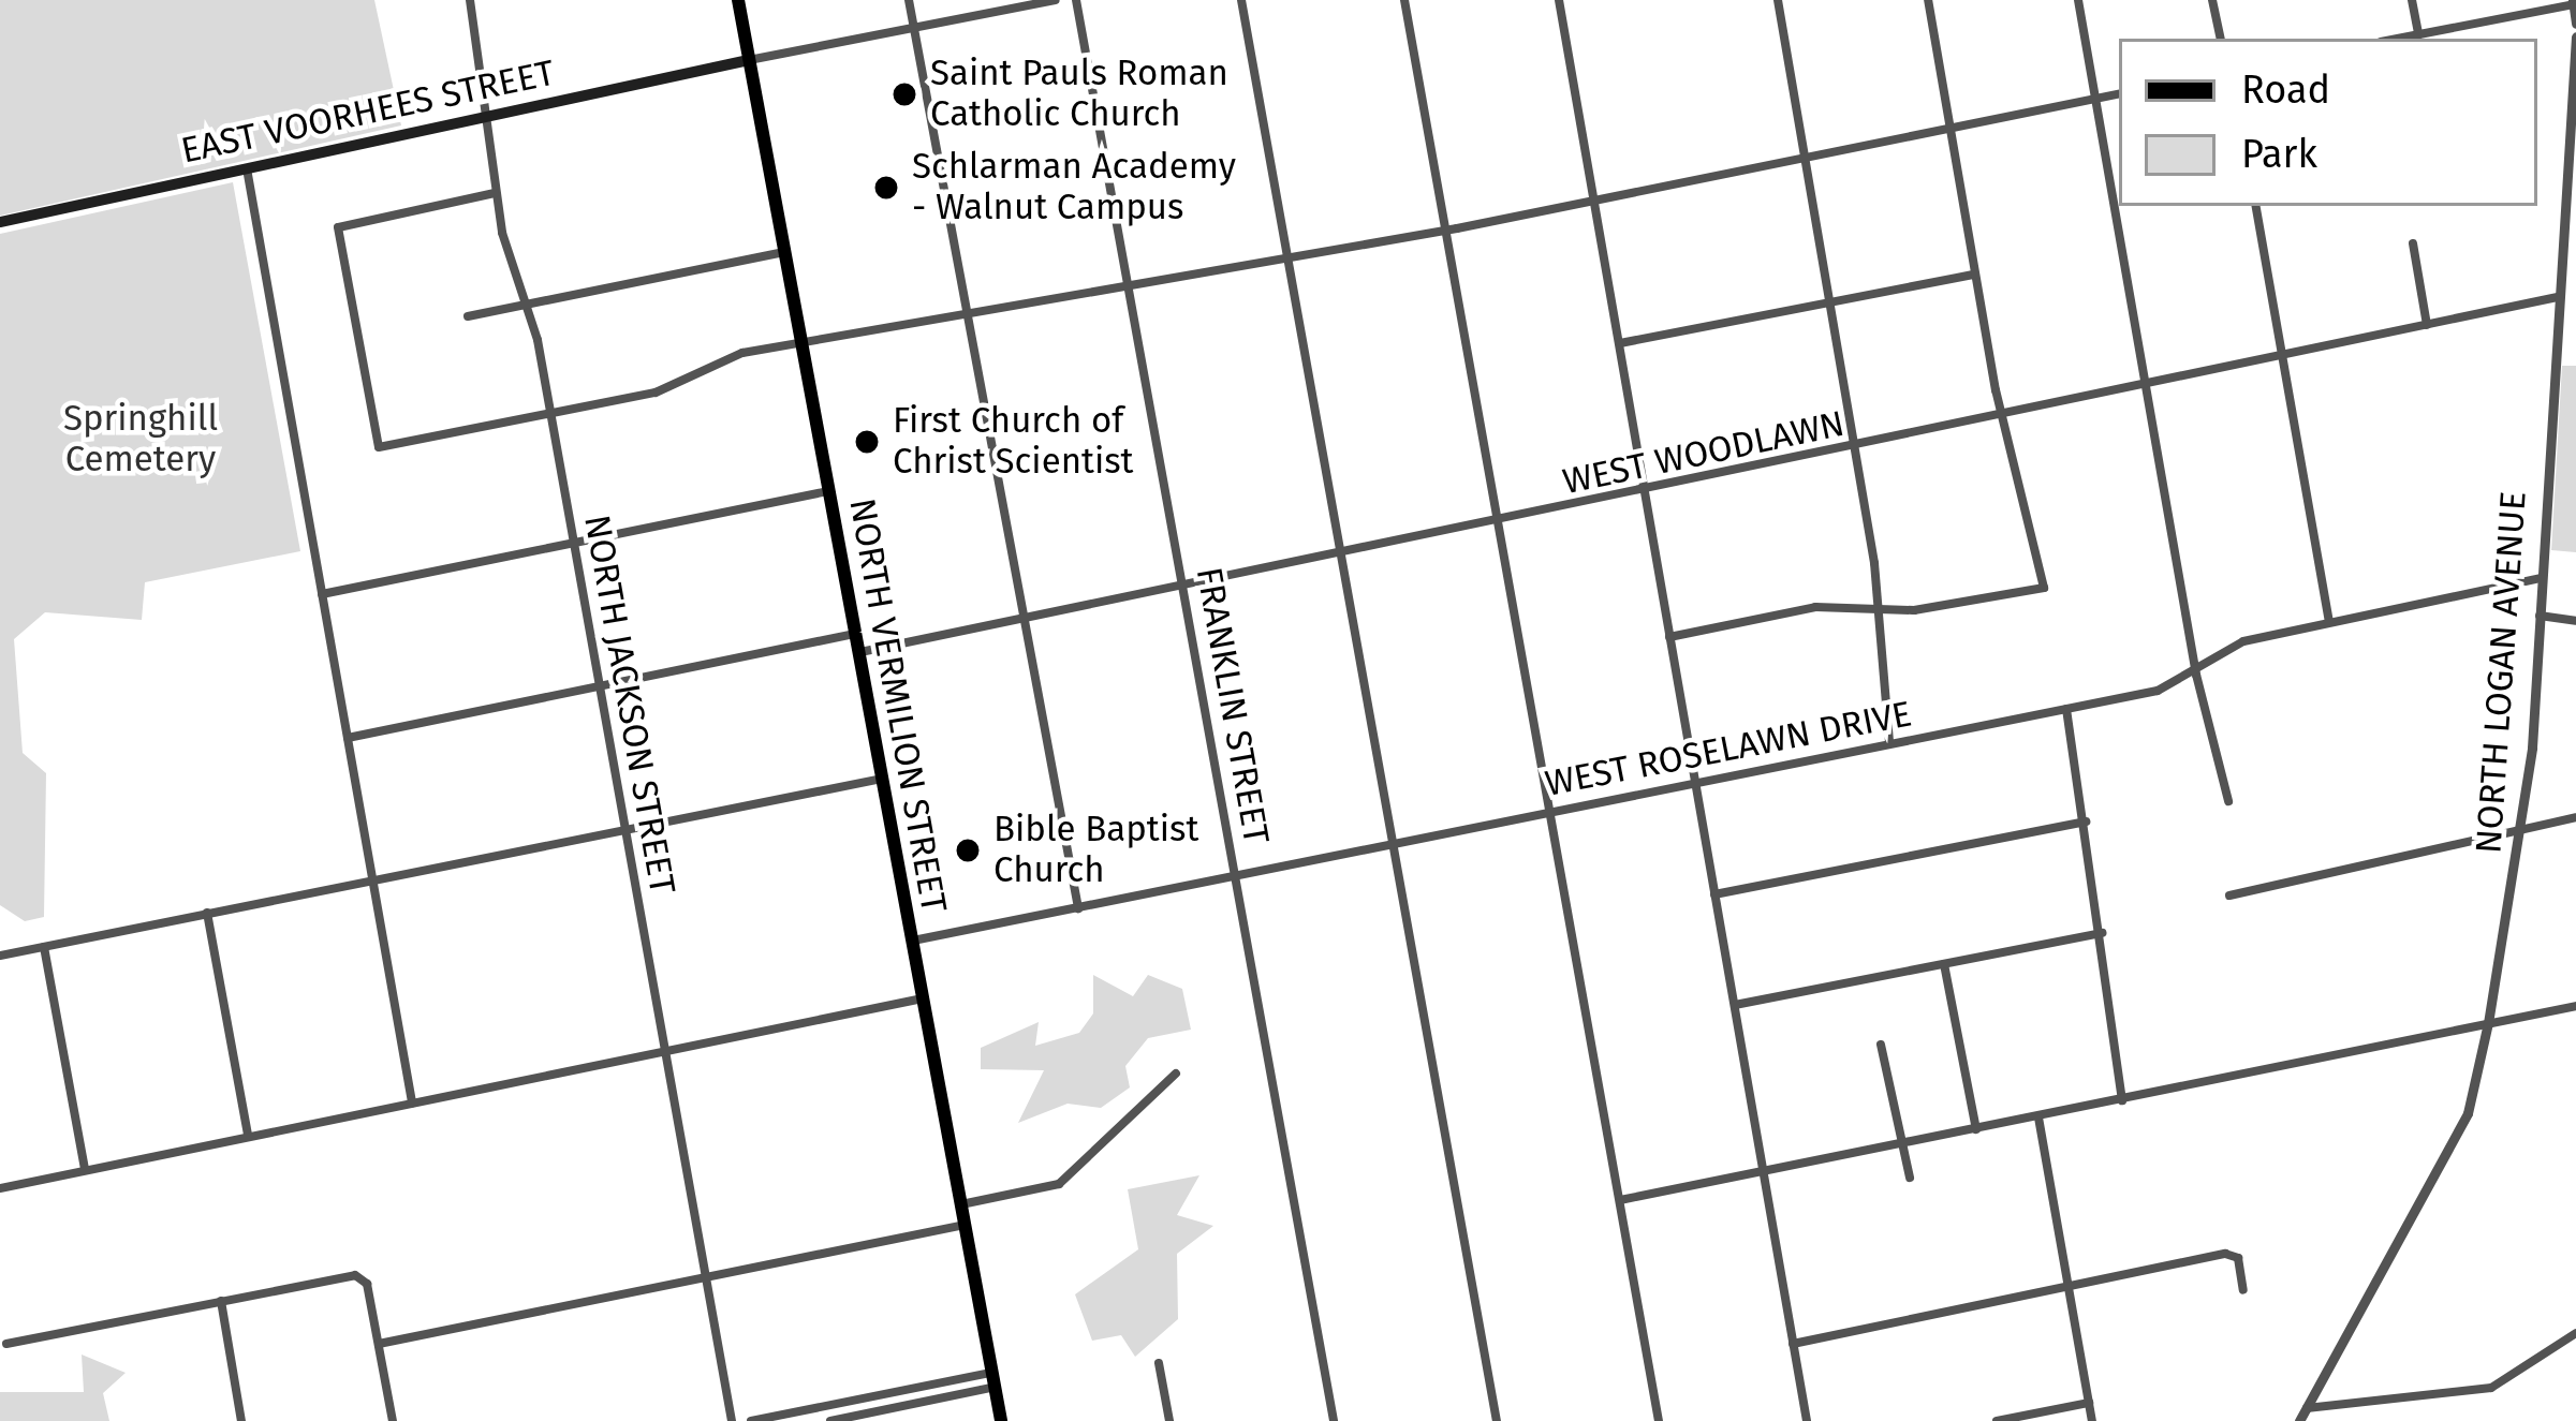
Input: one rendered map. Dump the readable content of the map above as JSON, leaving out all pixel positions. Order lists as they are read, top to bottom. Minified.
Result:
{"streets":{"main road":["EAST VOORHEES STREET","NORTH VERMILION STREET"],"street":["WEST WOODLAWN","NORTH LOGAN AVENUE","NORTH JACKSON STREET","FRANKLIN STREET","WEST ROSELAWN DRIVE"]},"crossings":[["EAST VOORHEES STREET","NORTH JACKSON STREET"],["EAST VOORHEES STREET","NORTH VERMILION STREET"],["WEST WOODLAWN","NORTH LOGAN AVENUE"],["WEST WOODLAWN","NORTH VERMILION STREET"],["WEST WOODLAWN","FRANKLIN STREET"],["NORTH LOGAN AVENUE","WEST ROSELAWN DRIVE"],["NORTH VERMILION STREET","WEST ROSELAWN DRIVE"],["FRANKLIN STREET","WEST ROSELAWN DRIVE"]],"parks":["Springhill Cemetery"],"places":["Saint Pauls Roman Catholic Church","Schlarman Academy - Walnut Campus","First Church of Christ Scientist","Bible Baptist Church"],"legend":["Road","Park"]}
